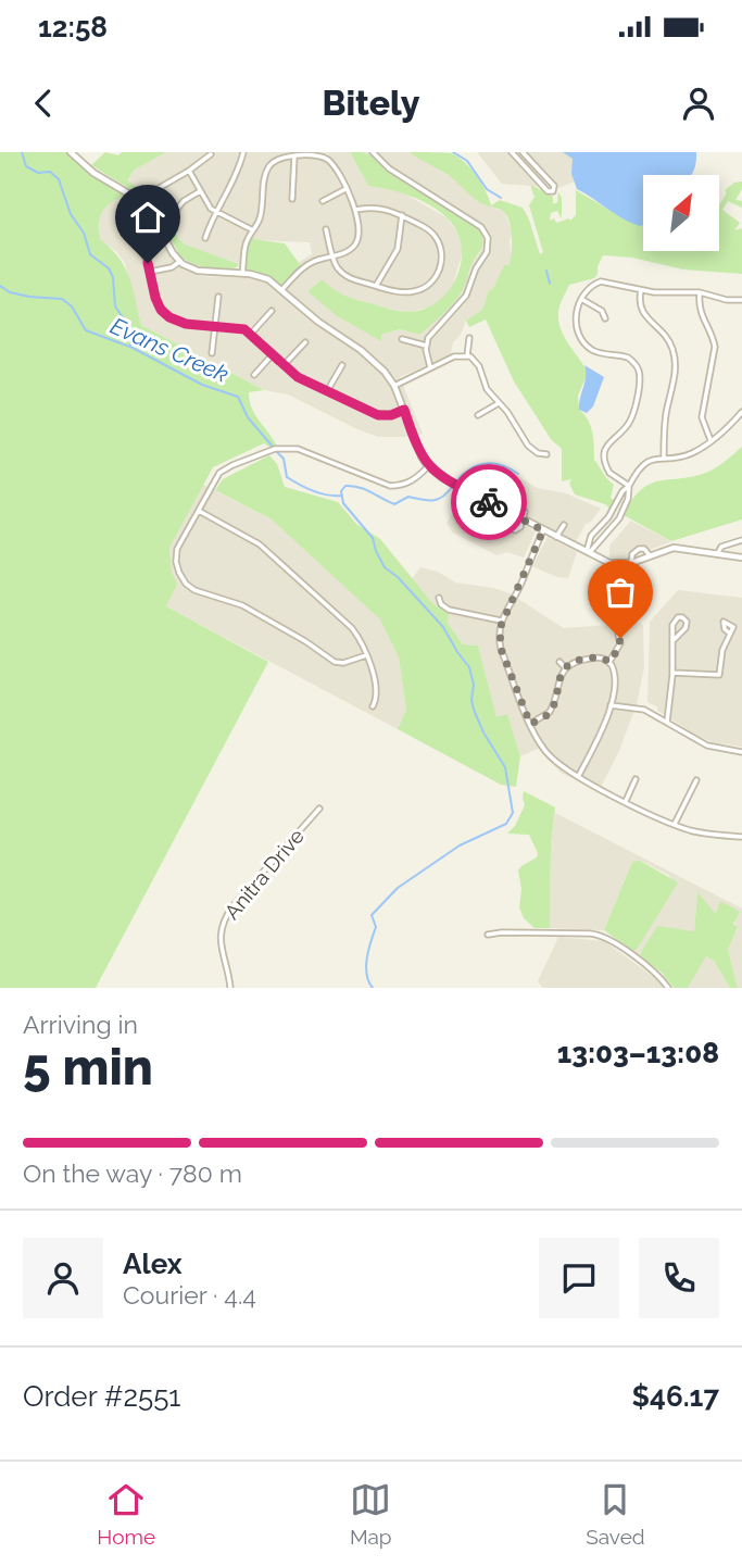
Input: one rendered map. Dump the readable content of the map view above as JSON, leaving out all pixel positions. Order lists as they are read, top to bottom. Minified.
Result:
{"streets":{"street":["Anitra Drive"]},"water":["Evans Creek"],"north":"top right","page":{"status":"12:58","header":"Bitely","heading":["5 min","Arriving in","13:03–13:08"],"panel":["Alex","Courier · 4.4","Order #2551","$46.17"],"bar":"On the way · 780 m","tabs":["Home","Map","Saved"]}}
